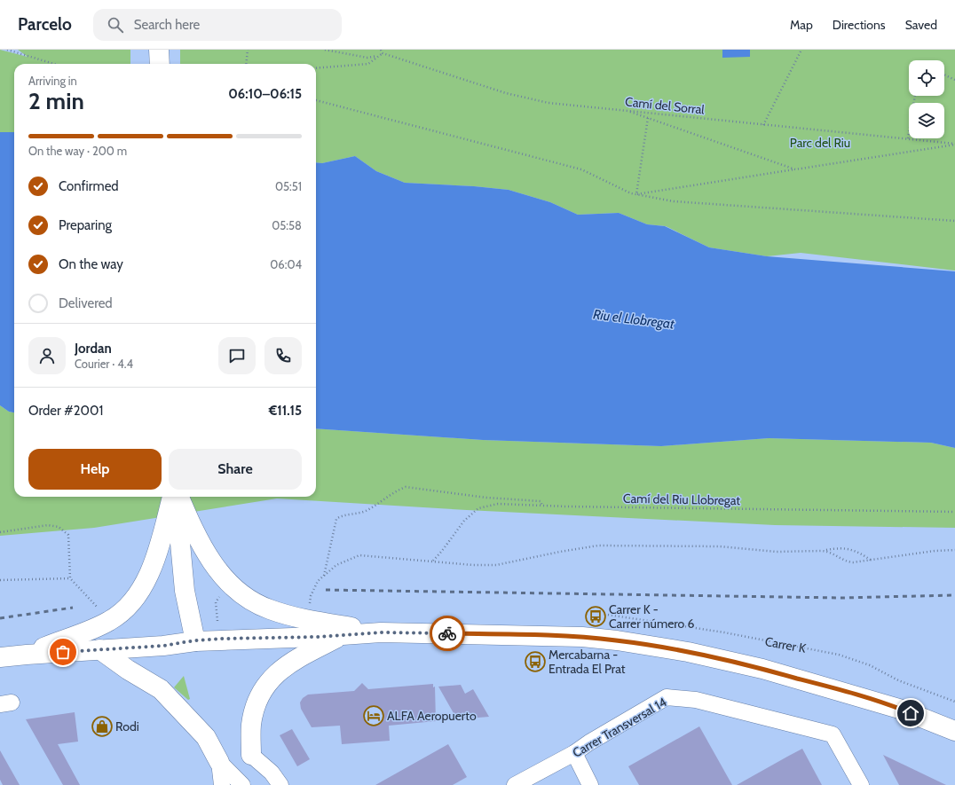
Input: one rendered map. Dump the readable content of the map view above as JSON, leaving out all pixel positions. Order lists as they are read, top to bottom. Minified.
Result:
{"streets":{"lane":["Carrer Transversal 14"],"path":["Camí del Sorral","Camí del Riu Llobregat","Carrer K"]},"water":["Riu el Llobregat"],"parks":["Parc del Riu"],"places":{"bus stop":["Carrer K - Carrer número 6","Mercabarna - Entrada El Prat"],"hotel":["ALFA Aeropuerto"],"shop":["Rodi"]},"page":{"header":"Parcelo","search":"Search here","nav":["Map","Directions","Saved"],"heading":["2 min","Arriving in","06:10–06:15"],"panel":["Jordan","Courier · 4.4","Order #2001","€11.15"],"bar":"On the way · 200 m","list":[["Confirmed","05:51"],["Preparing","05:58"],["On the way","06:04"],"Delivered"],"buttons":["Help","Share"]}}
